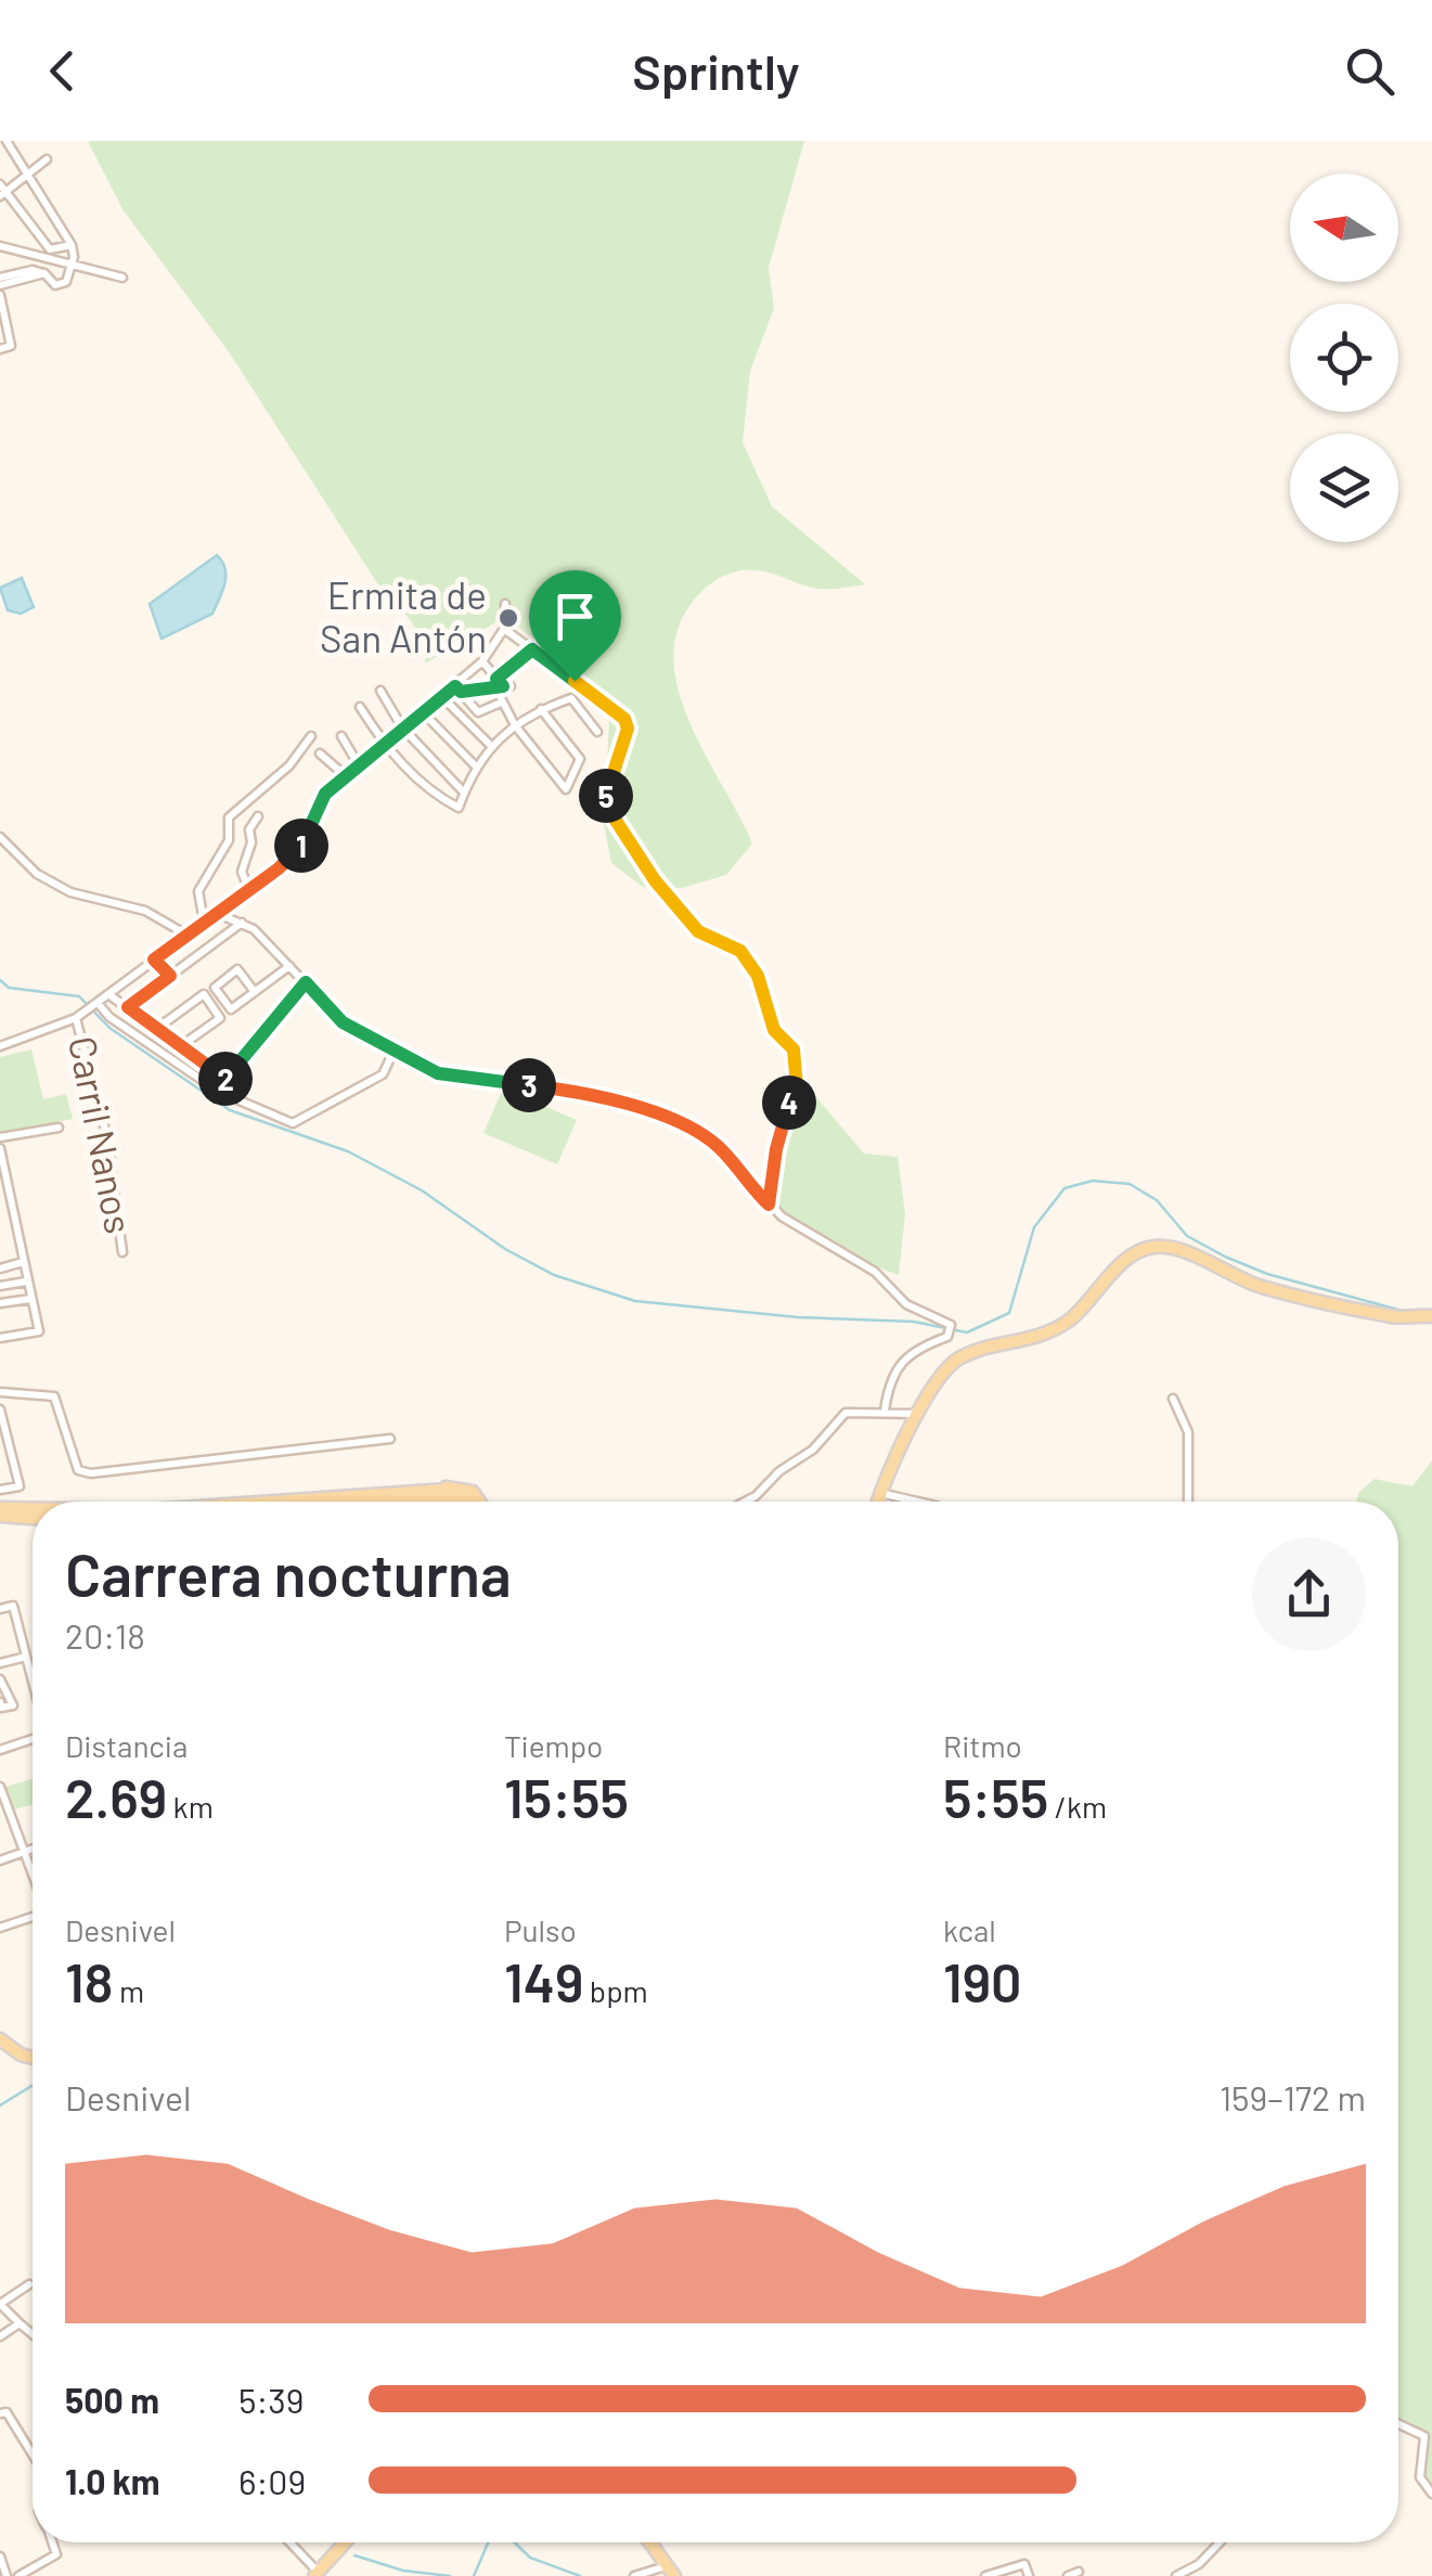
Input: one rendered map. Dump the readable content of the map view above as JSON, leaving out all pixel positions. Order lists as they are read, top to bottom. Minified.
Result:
{"streets":{"street":["Carril Nanos"]},"places":["Ermita de San Antón"],"north":"left","page":{"header":"Sprintly","pins":["5","1","2","3","4"],"heading":["Carrera nocturna","20:18"],"stats":[["Distancia","2.69 km"],["Tiempo","15:55"],["Ritmo","5:55 /km"],["Desnivel","18 m"],["Pulso","149 bpm"],["kcal","190"]],"chart":["Desnivel","159–172 m"],"list":[{"name":"500 m","note":"5:39"},{"name":"1.0 km","note":"6:09"}]}}
